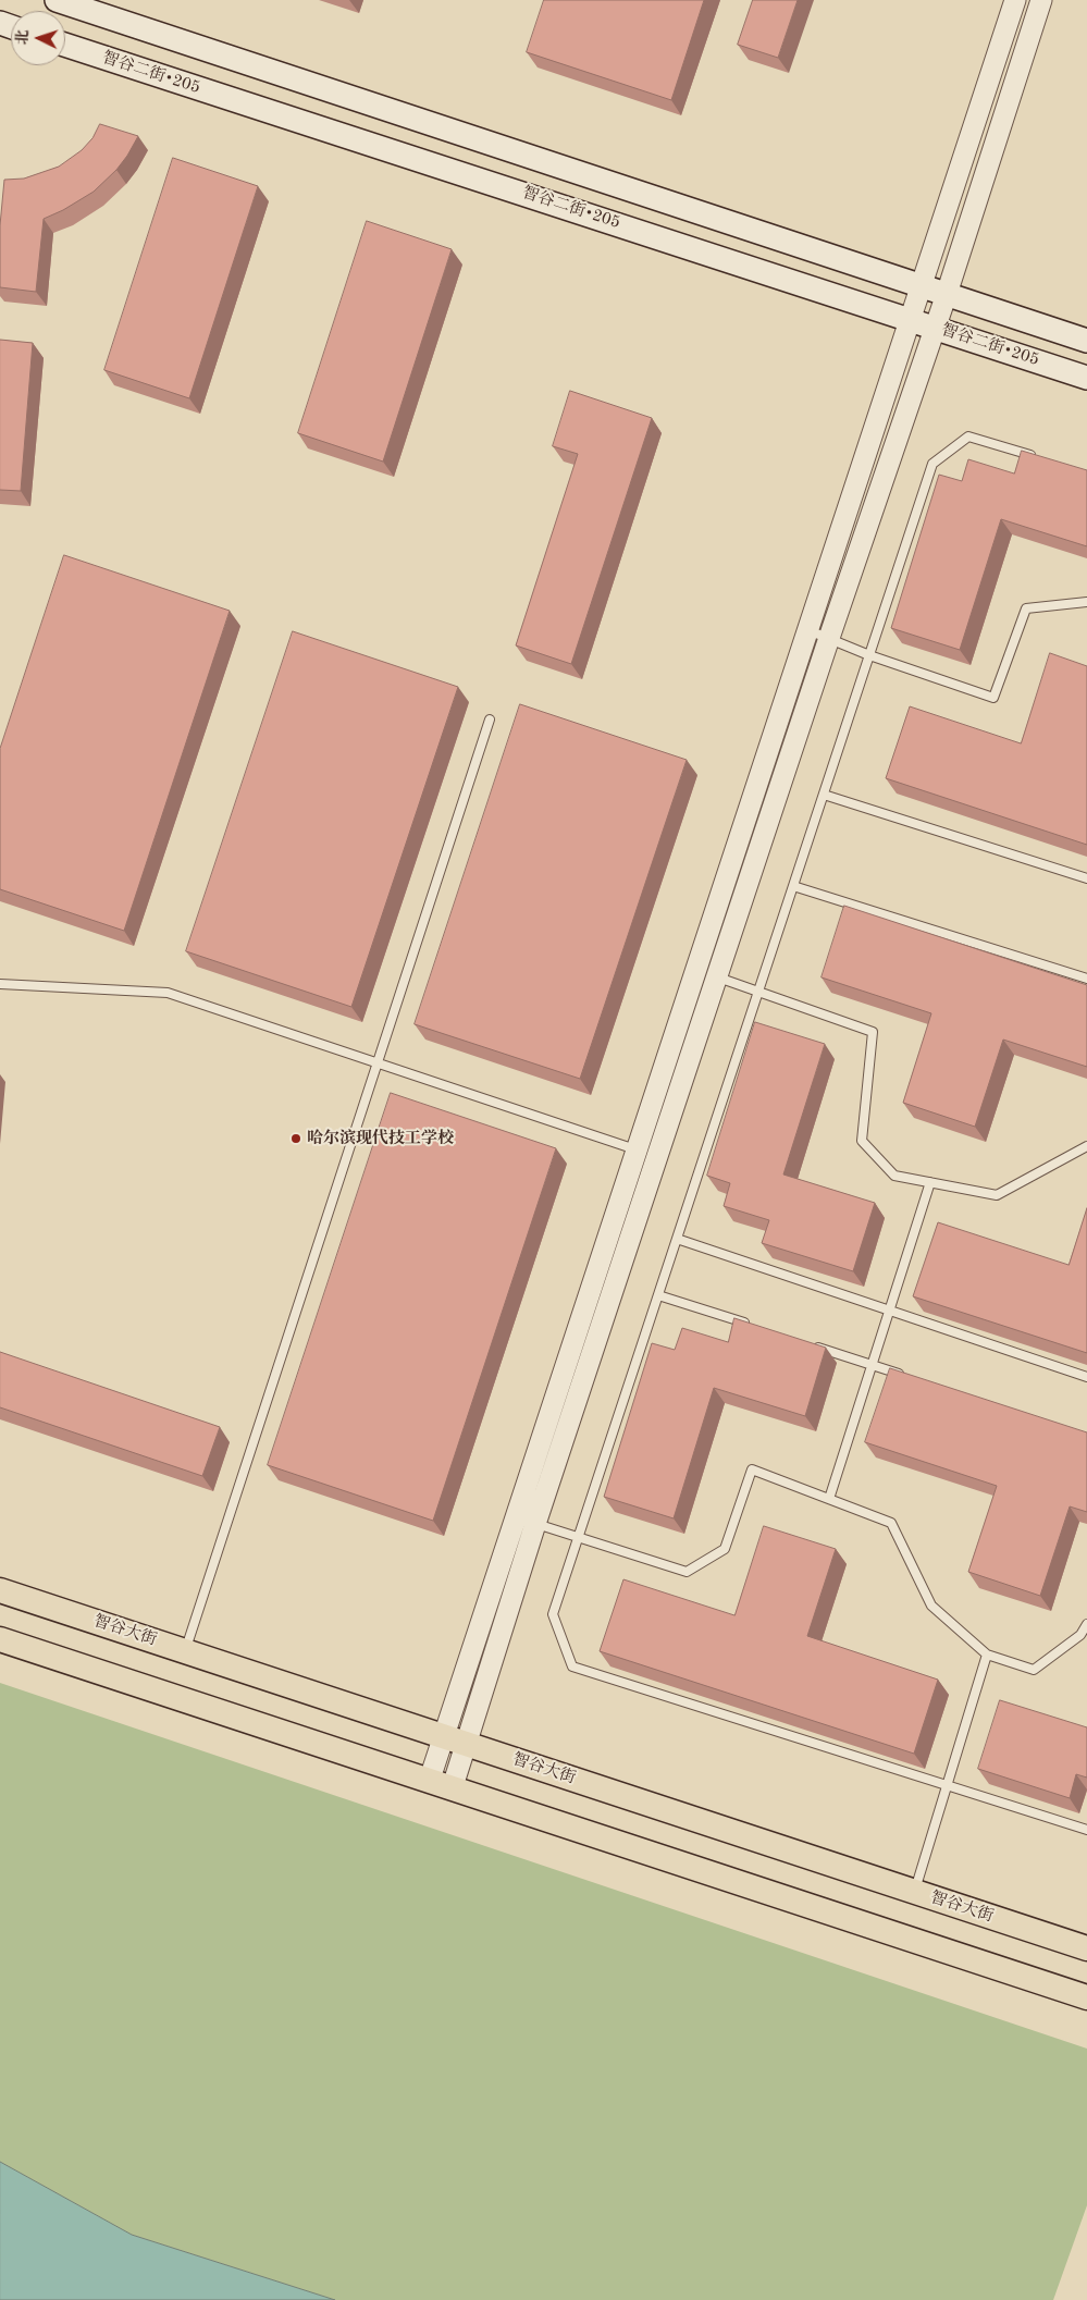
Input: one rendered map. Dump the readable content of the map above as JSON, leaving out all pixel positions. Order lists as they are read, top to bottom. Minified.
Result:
{"streets":{"main road":["智谷二街•205","智谷大街"]},"places":["哈尔滨现代技工学校"],"north":"left"}
